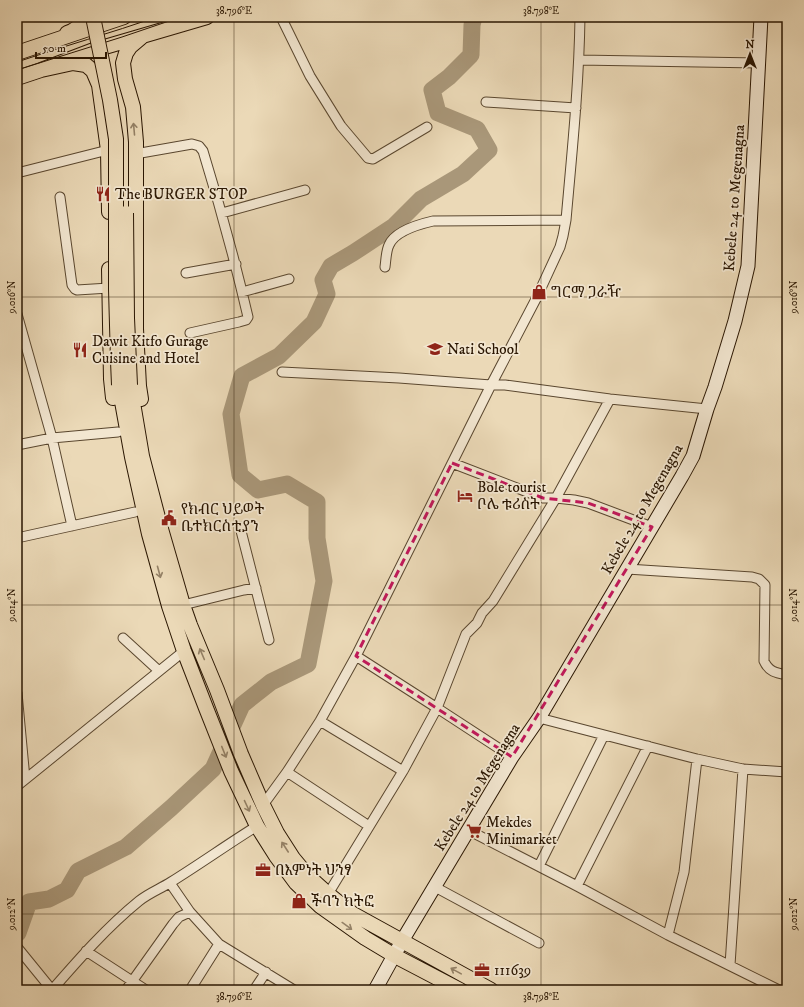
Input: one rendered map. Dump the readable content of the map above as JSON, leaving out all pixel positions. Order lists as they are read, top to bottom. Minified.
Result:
{"streets":{"main road":["Kebele 24 to Megenagna"]},"places":{"restaurant":["The BURGER STOP","Dawit Kitfo Gurage Cuisine and Hotel"],"shop":["ግርማ ጋራዥ","ችባን ክትፎ"],"school or university":["Nati School"],"hotel":["Bole tourist ቦሌ ቱሪስት"],"public building":["የክብር ህይወት ቤተክርስቲያን"],"supermarket":["Mekdes Minimarket"],"office":["በእምነት ህንፃ","111639"]},"scale_bar":"50 m","north":"top","coordinates":["38.796°E","38.798°E","9.016°N","9.014°N","9.012°N"]}
